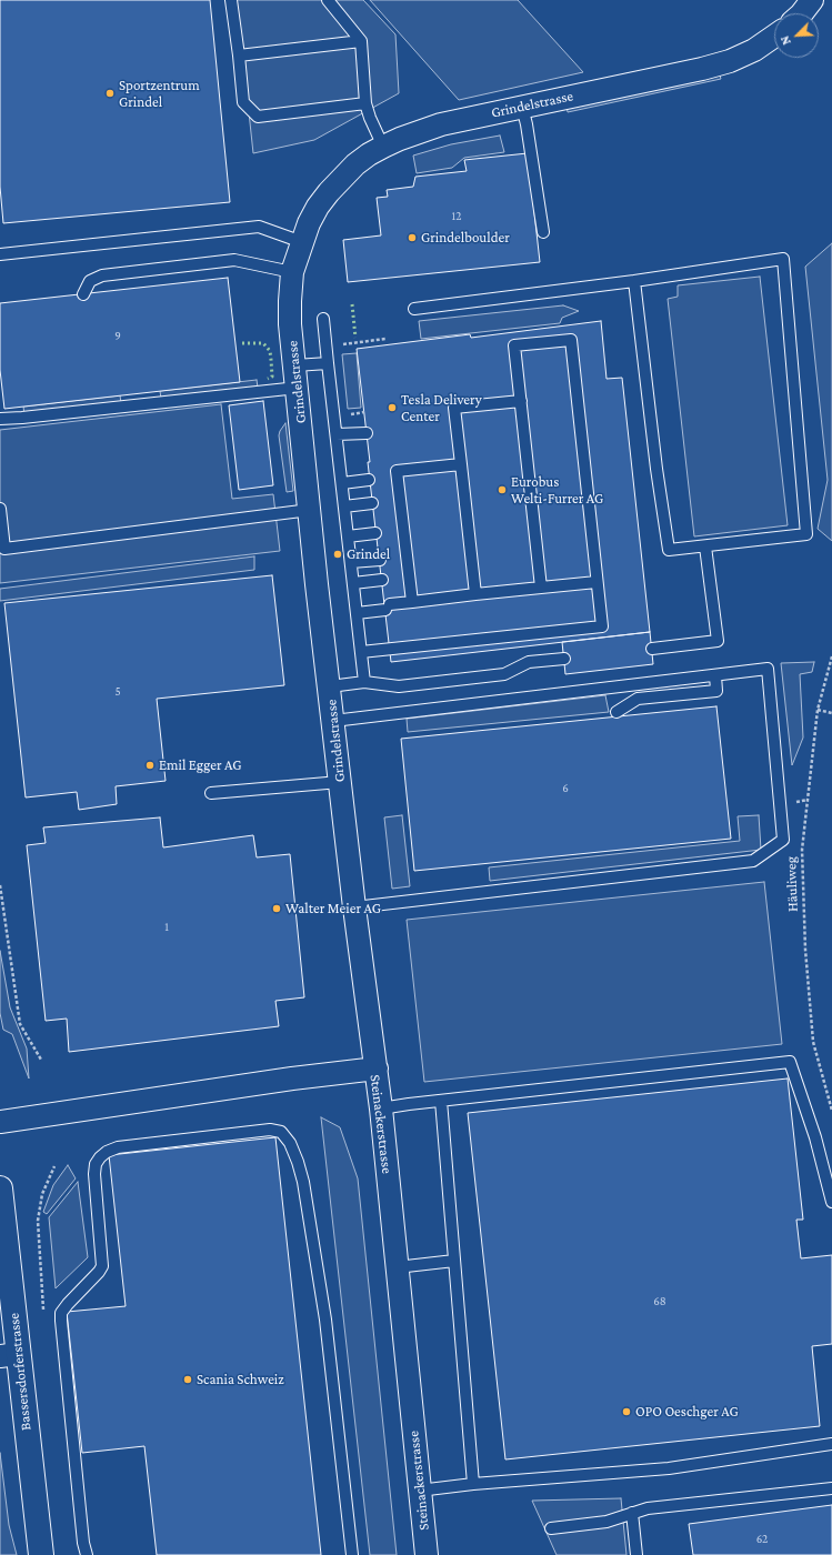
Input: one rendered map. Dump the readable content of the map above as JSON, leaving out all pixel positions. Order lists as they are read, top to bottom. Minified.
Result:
{"streets":{"main road":["Bassersdorferstrasse"],"street":["Grindelstrasse","Steinackerstrasse"],"path":["Häuliweg"]},"crossings":[["Grindelstrasse","Steinackerstrasse"]],"places":["Sportzentrum Grindel","Grindelboulder","Tesla Delivery Center","Eurobus Welti-Furrer AG","Grindel","Emil Egger AG","Walter Meier AG","Scania Schweiz","OPO Oeschger AG"],"house_numbers":["12","9","5","6","1","68","62"],"north":"bottom left"}
